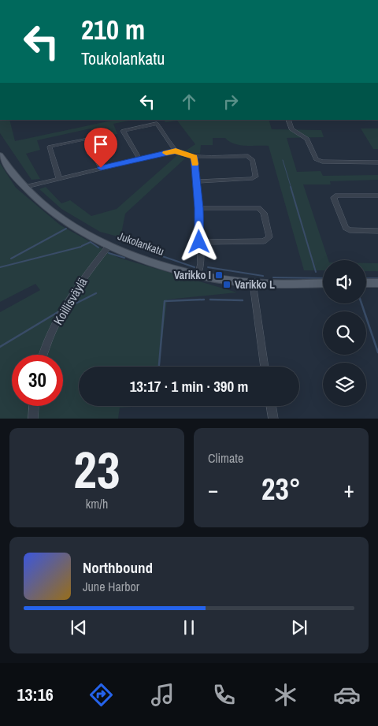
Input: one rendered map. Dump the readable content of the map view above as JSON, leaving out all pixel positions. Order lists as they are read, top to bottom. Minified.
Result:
{"streets":{"main road":["Jukolankatu"],"street":["Koillisväylä"]},"crossings":[["Jukolankatu","Koillisväylä"]],"places":{"transit":["Varikko I","Varikko L"]},"page":{"turn":["210 m","Toukolankatu"],"limit":"30","trip":"13:17 · 1 min · 390 m","tile":[["23","km/h"],"Climate"],"heat":["−","23°","+"],"song":["Northbound","June Harbor"],"tabs":"13:16"}}
